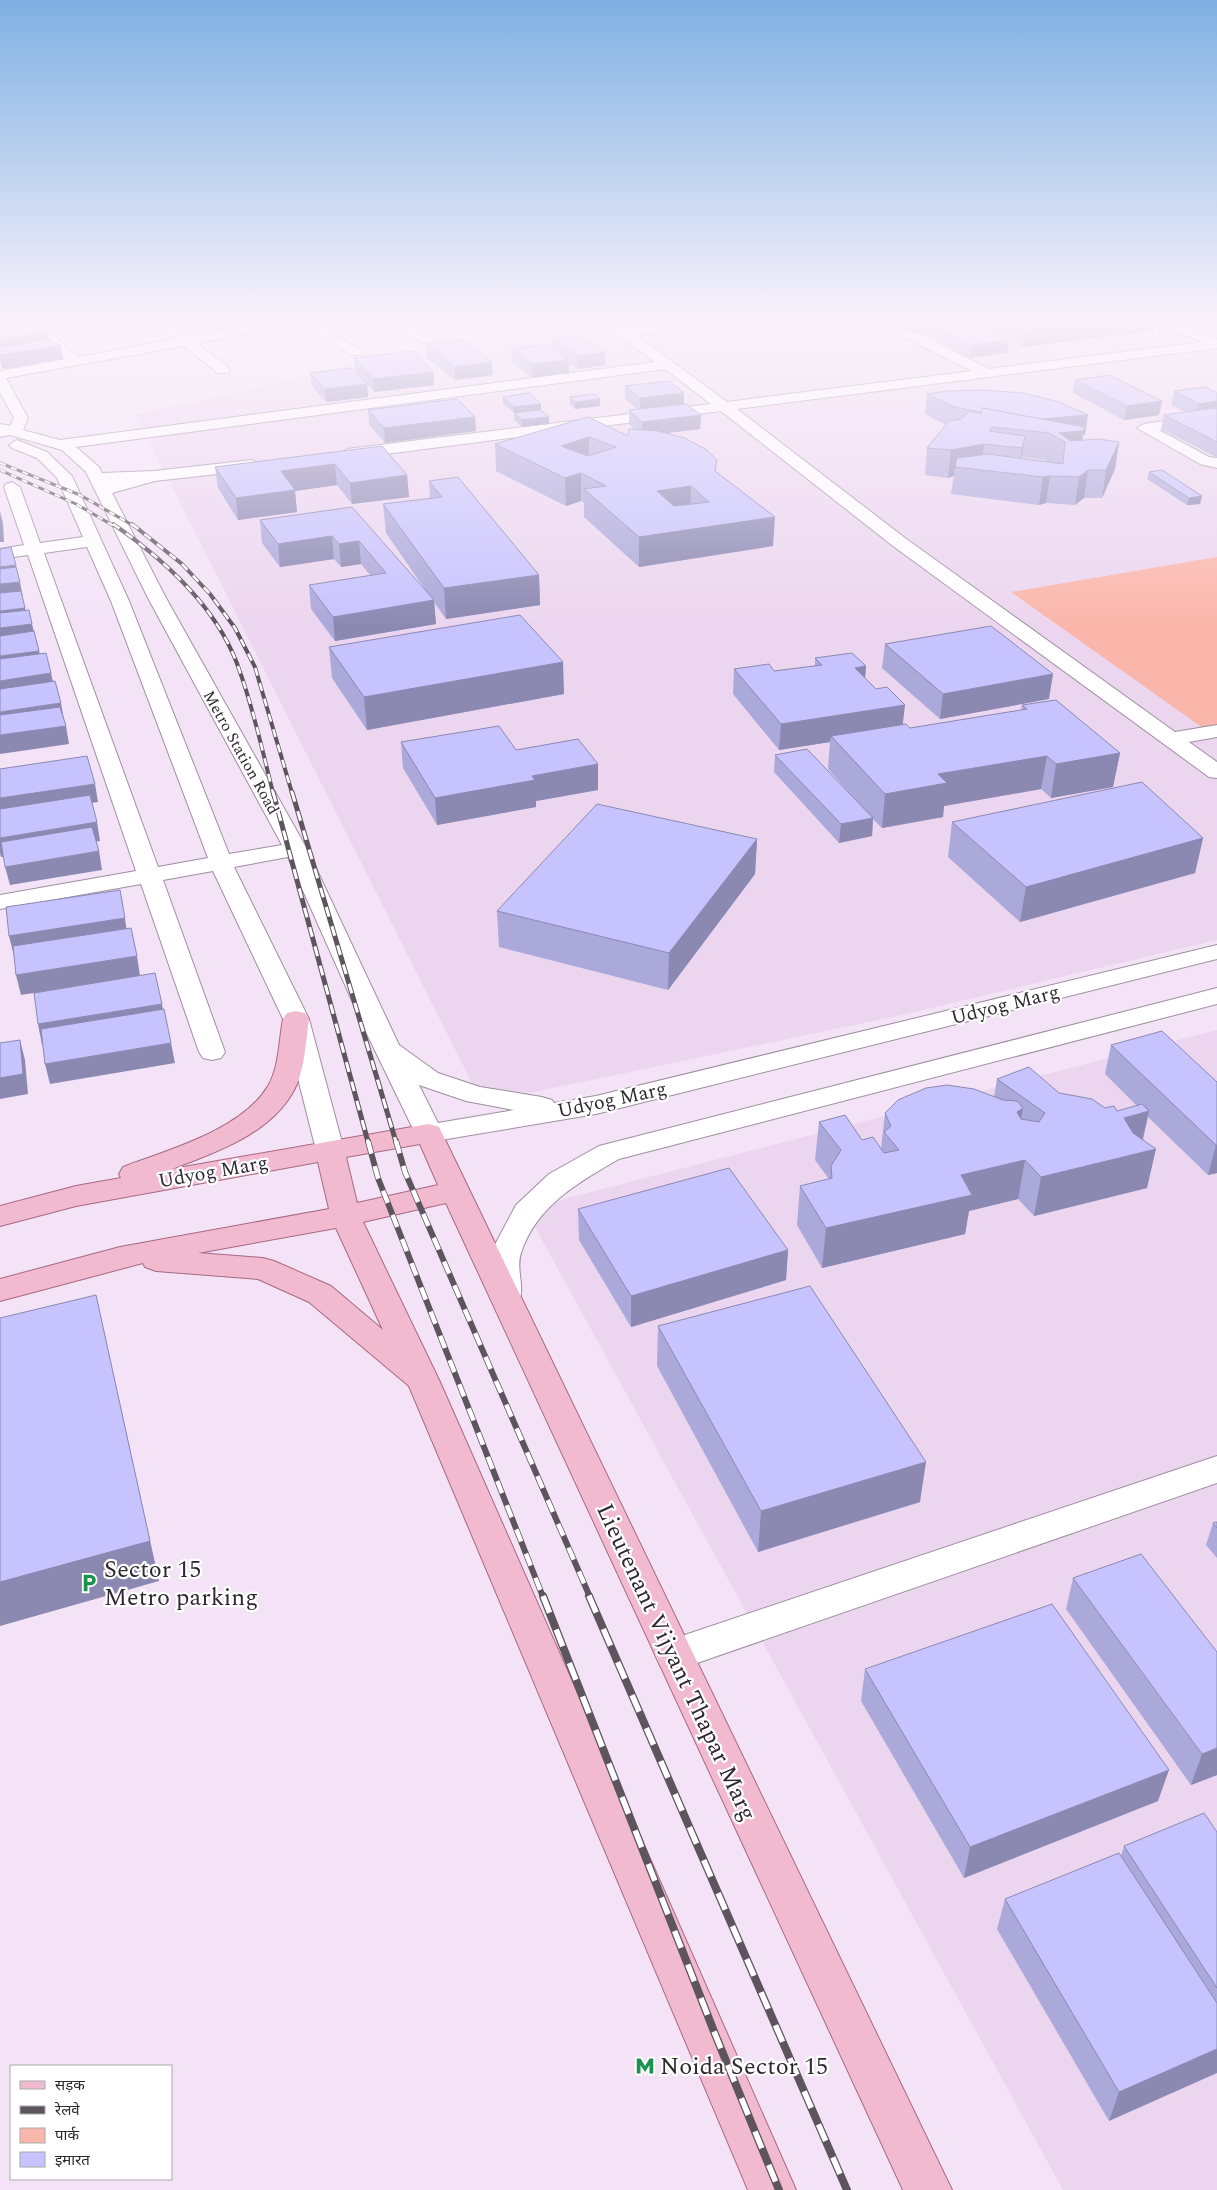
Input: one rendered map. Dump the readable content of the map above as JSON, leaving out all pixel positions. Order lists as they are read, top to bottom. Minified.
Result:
{"streets":{"main road":["Udyog Marg","Lieutenant Vijyant Thapar Marg"],"street":["Metro Station Road"]},"crossings":[["Metro Station Road","Udyog Marg"],["Metro Station Road","Lieutenant Vijyant Thapar Marg"],["Udyog Marg","Lieutenant Vijyant Thapar Marg"]],"places":{"parking":["Sector 15 Metro parking"],"metro station":["Noida Sector 15"]},"legend":["सड़क","रेलवे","पार्क","इमारत"]}
